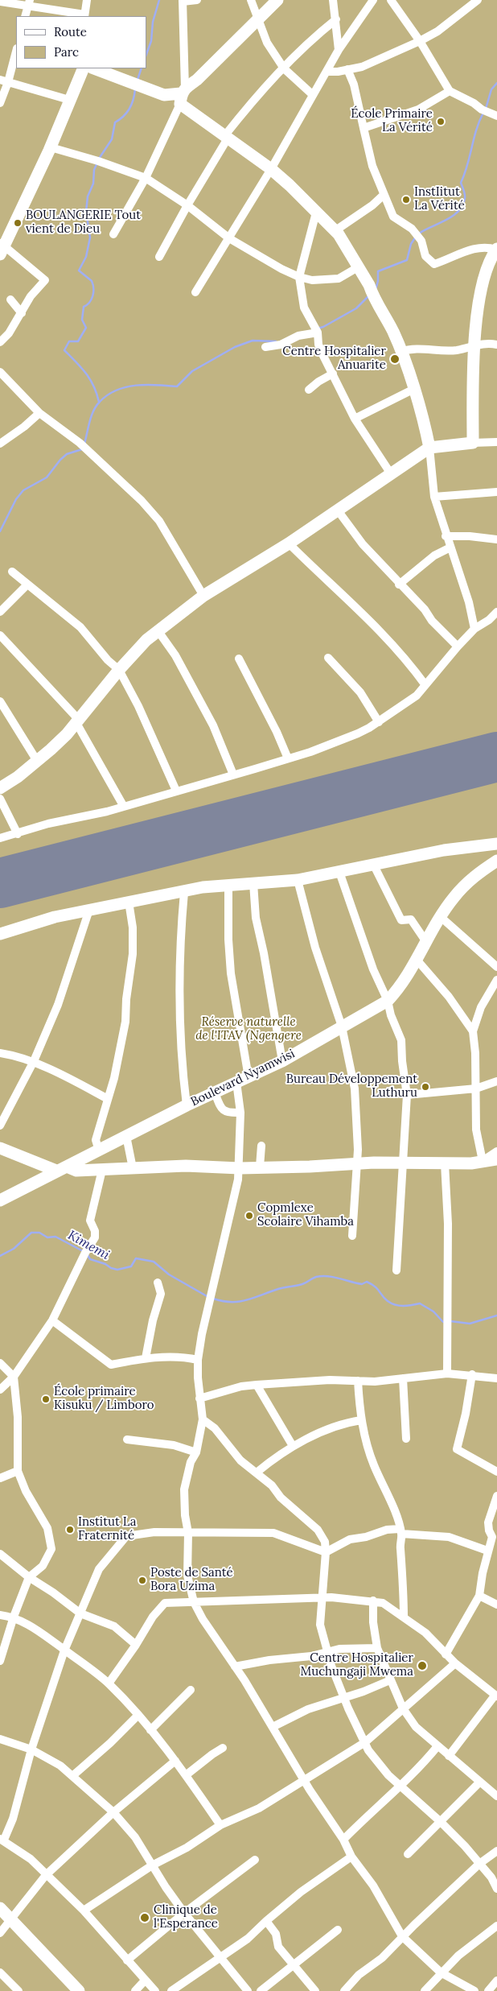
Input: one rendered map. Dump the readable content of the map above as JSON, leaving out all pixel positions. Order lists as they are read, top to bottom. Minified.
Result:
{"streets":{"street":["Boulevard Nyamwisi"]},"water":["Kimemi"],"parks":["Réserve naturelle de l'ITAV (Ngengere"],"places":["École Primaire La Vérité","InstIitut La Vérité","BOULANGERIE Tout vient de Dieu","Centre Hospitalier Anuarite","Bureau Développement Luthuru","Copmlexe Scolaire Vihamba","École primaire Kisuku / Limboro","Institut La Fraternité","Poste de Santé Bora Uzima","Centre Hospitalier Muchungaji Mwema","Clinique de l'Esperance"],"legend":["Route","Parc"]}
